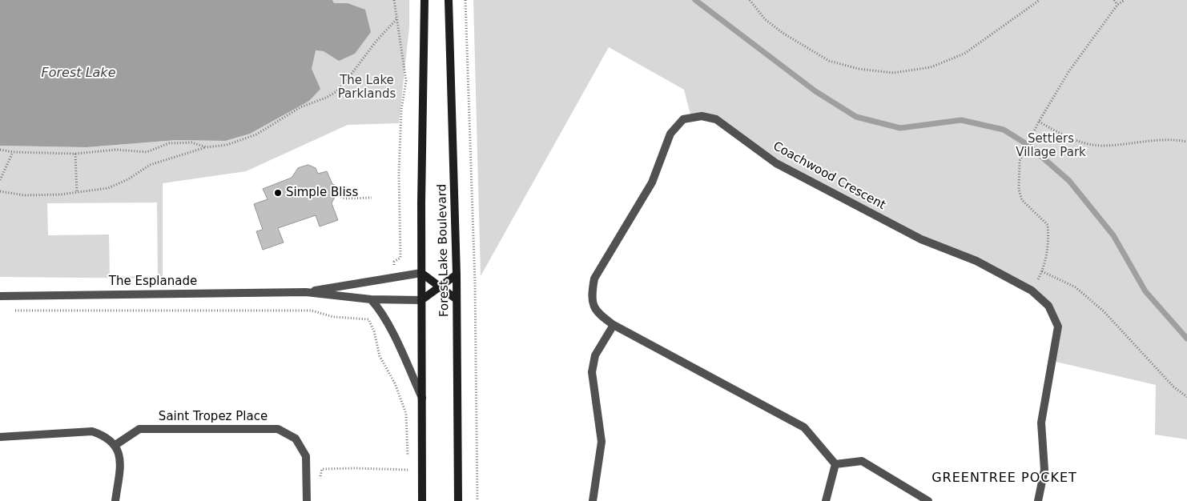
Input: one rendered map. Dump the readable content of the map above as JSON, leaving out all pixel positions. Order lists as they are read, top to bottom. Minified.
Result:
{"streets":{"main road":["Forest Lake Boulevard"],"street":["Coachwood Crescent","The Esplanade","Saint Tropez Place"]},"crossings":[["Forest Lake Boulevard","The Esplanade"]],"districts":["GREENTREE POCKET"],"water":["Forest Lake"],"parks":["The Lake Parklands","Settlers Village Park"],"places":["Simple Bliss"]}
